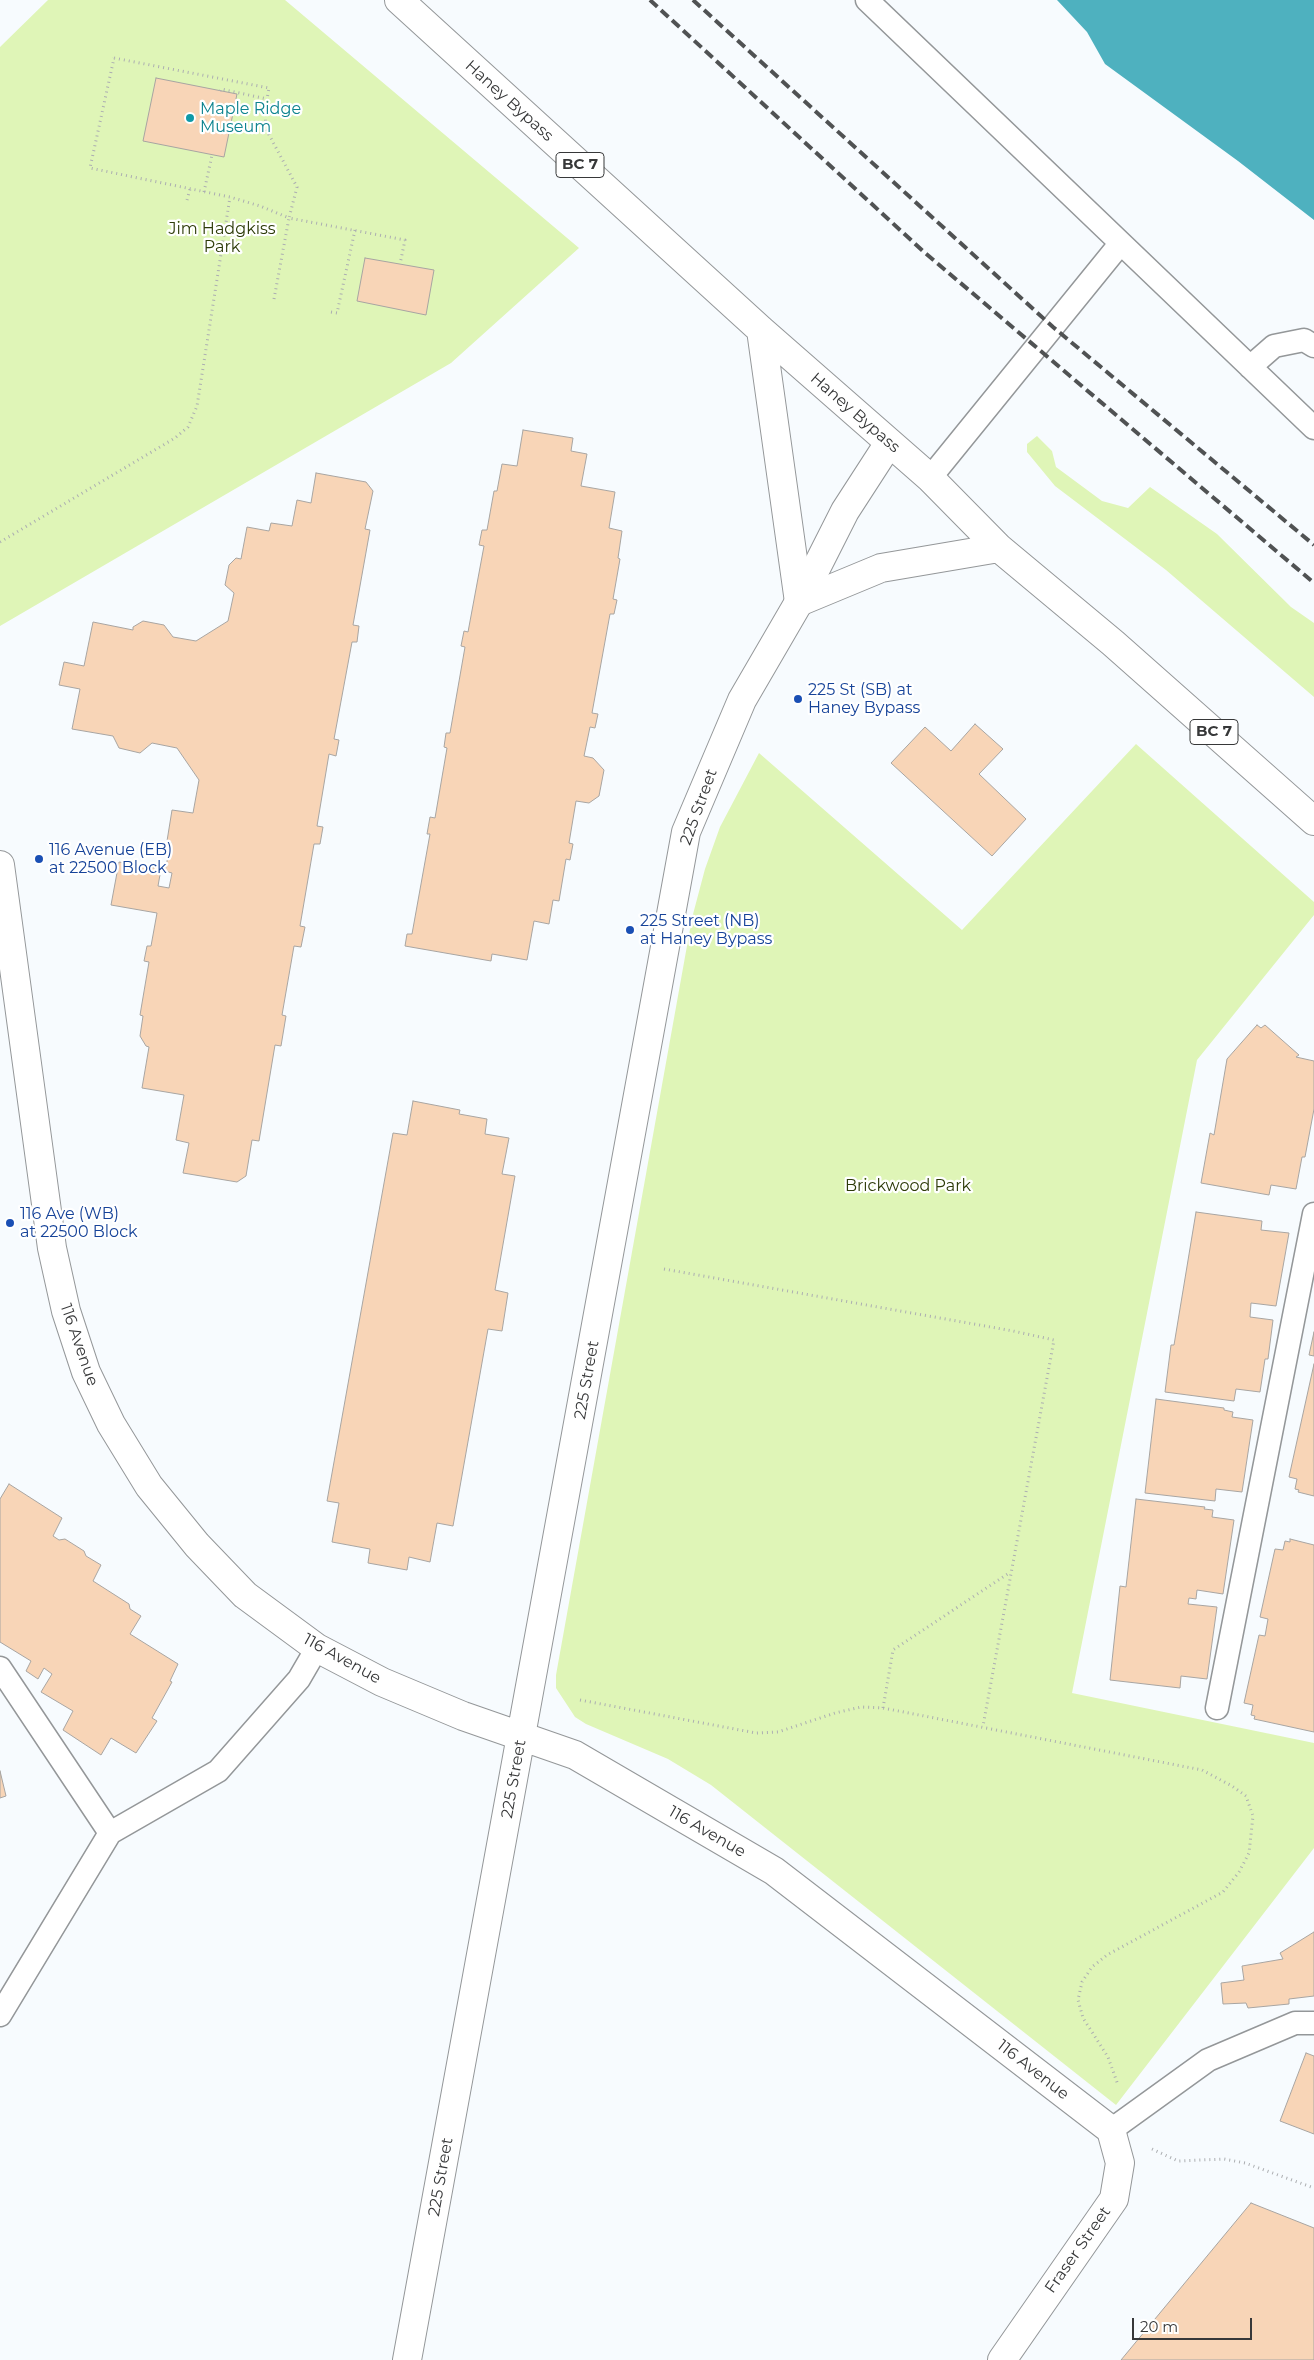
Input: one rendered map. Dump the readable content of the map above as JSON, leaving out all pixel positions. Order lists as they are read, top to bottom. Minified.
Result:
{"streets":{"main road":["Haney Bypass","BC 7","225 Street","116 Avenue","Fraser Street"]},"crossings":[["Haney Bypass","225 Street"],["225 Street","116 Avenue"],["116 Avenue","Fraser Street"]],"parks":["Jim Hadgkiss Park","Brickwood Park"],"places":["Maple Ridge Museum","225 St (SB) at Haney Bypass","116 Avenue (EB) at 22500 Block","225 Street (NB) at Haney Bypass","116 Ave (WB) at 22500 Block"],"scale_bar":"20 m"}
